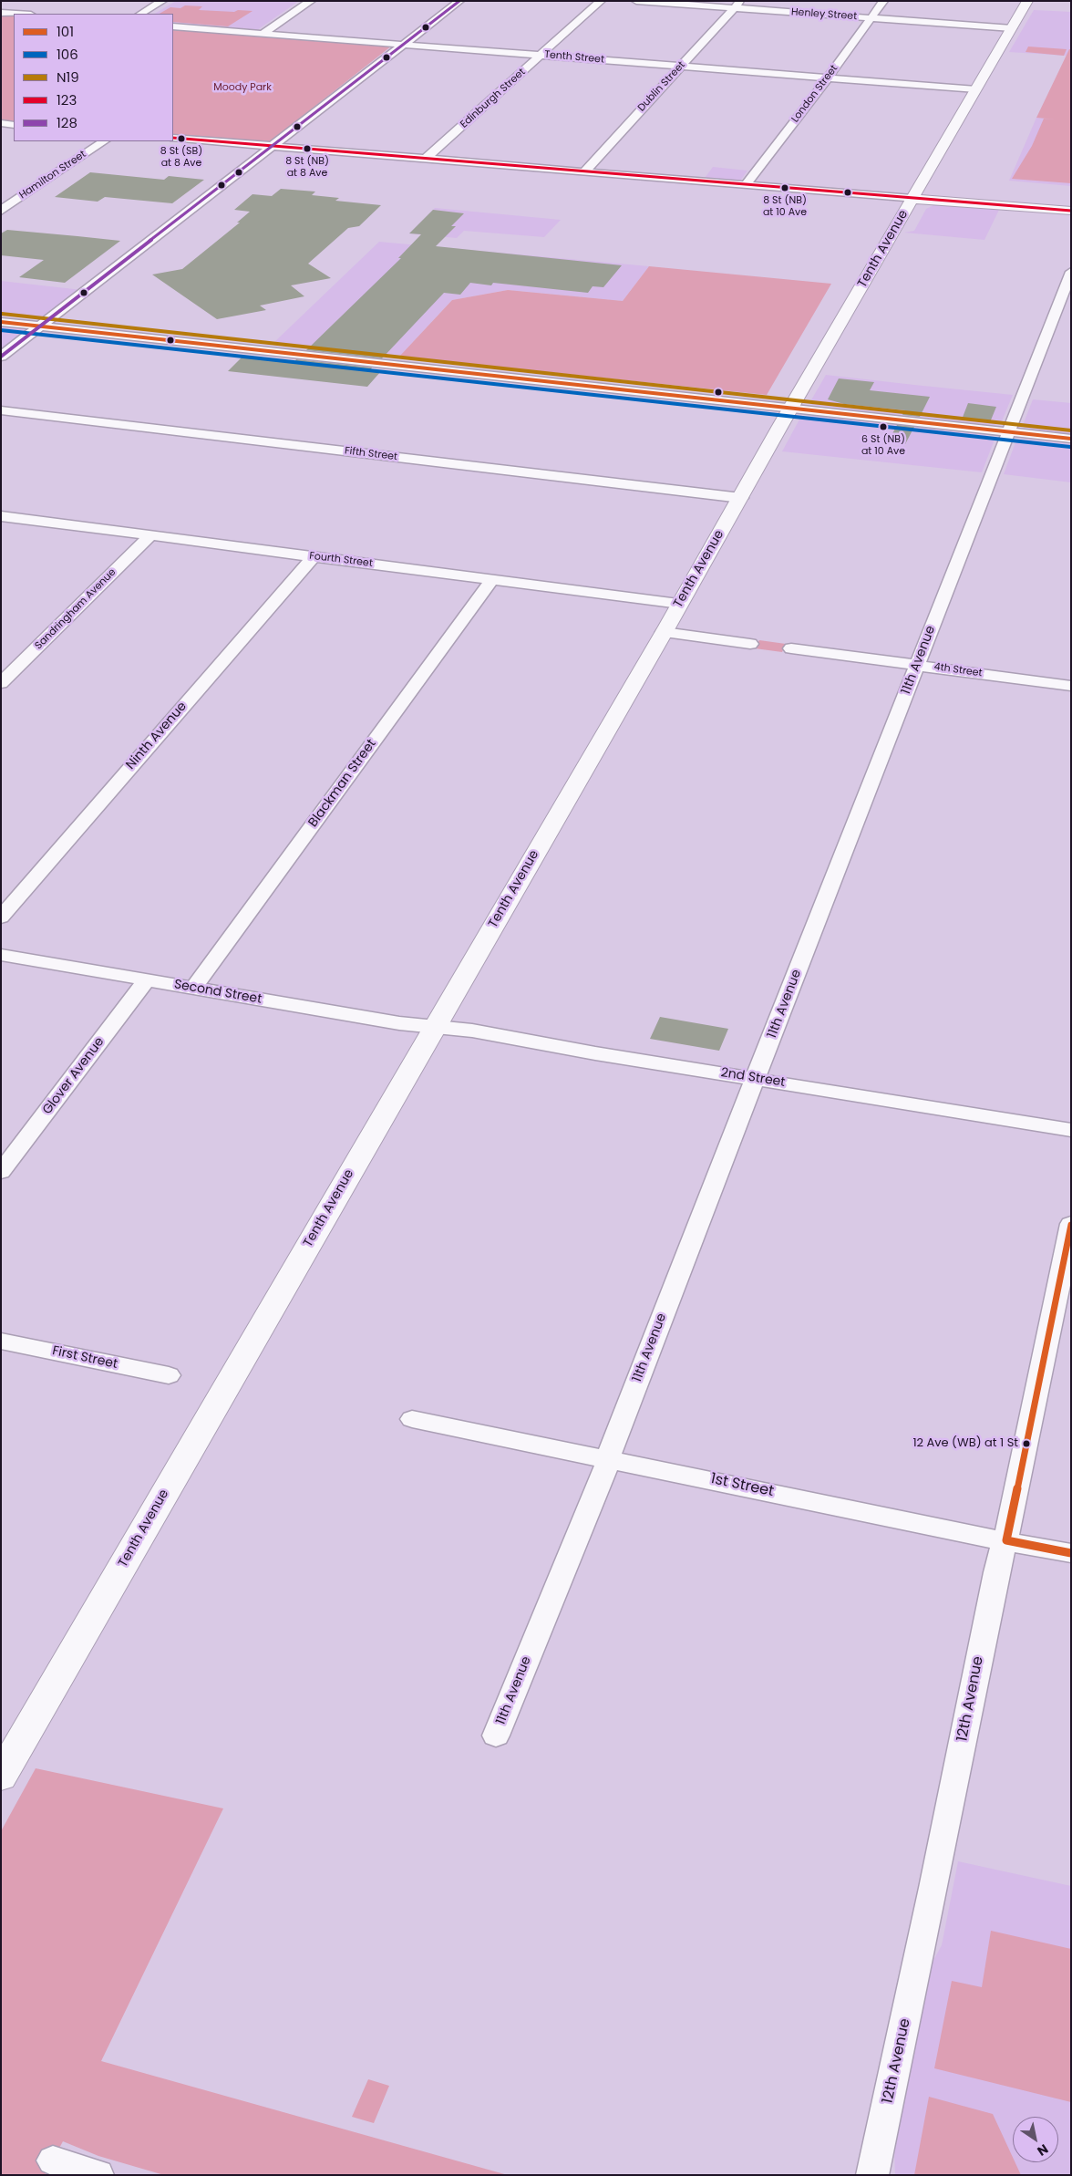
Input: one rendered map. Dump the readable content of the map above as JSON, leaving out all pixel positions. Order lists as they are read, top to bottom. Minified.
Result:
{"streets":{"main road":["Tenth Avenue"],"street":["Henley Street","Tenth Street","Dublin Street","London Street","Edinburgh Street","Hamilton Street","Fifth Street","Fourth Street","Sandringham Avenue","11th Avenue","4th Street","Ninth Avenue","Blackman Street","Second Street","Glover Avenue","2nd Street","First Street","1st Street","12th Avenue"]},"crossings":[["Henley Street","Dublin Street"],["Henley Street","London Street"],["Henley Street","Tenth Avenue"],["Tenth Street","Dublin Street"],["Tenth Street","London Street"],["Tenth Street","Edinburgh Street"],["Tenth Street","Tenth Avenue"],["Tenth Avenue","Fifth Street"],["Tenth Avenue","Fourth Street"],["Tenth Avenue","Second Street"],["Tenth Avenue","2nd Street"],["Fourth Street","Sandringham Avenue"],["Fourth Street","Ninth Avenue"],["Fourth Street","Blackman Street"],["11th Avenue","4th Street"],["11th Avenue","2nd Street"],["11th Avenue","1st Street"],["Blackman Street","Second Street"],["Second Street","Glover Avenue"],["Second Street","2nd Street"],["1st Street","12th Avenue"]],"parks":["Moody Park"],"places":["8 St (SB) at 8 Ave","8 St (NB) at 8 Ave","8 St (NB) at 10 Ave","6 St (NB) at 10 Ave","12 Ave (WB) at 1 St"],"lines":["transit line 128","transit line 123","transit line N19","transit line 101","transit line 106"],"legend":["101","106","N19","123","128"],"north":"bottom right"}
